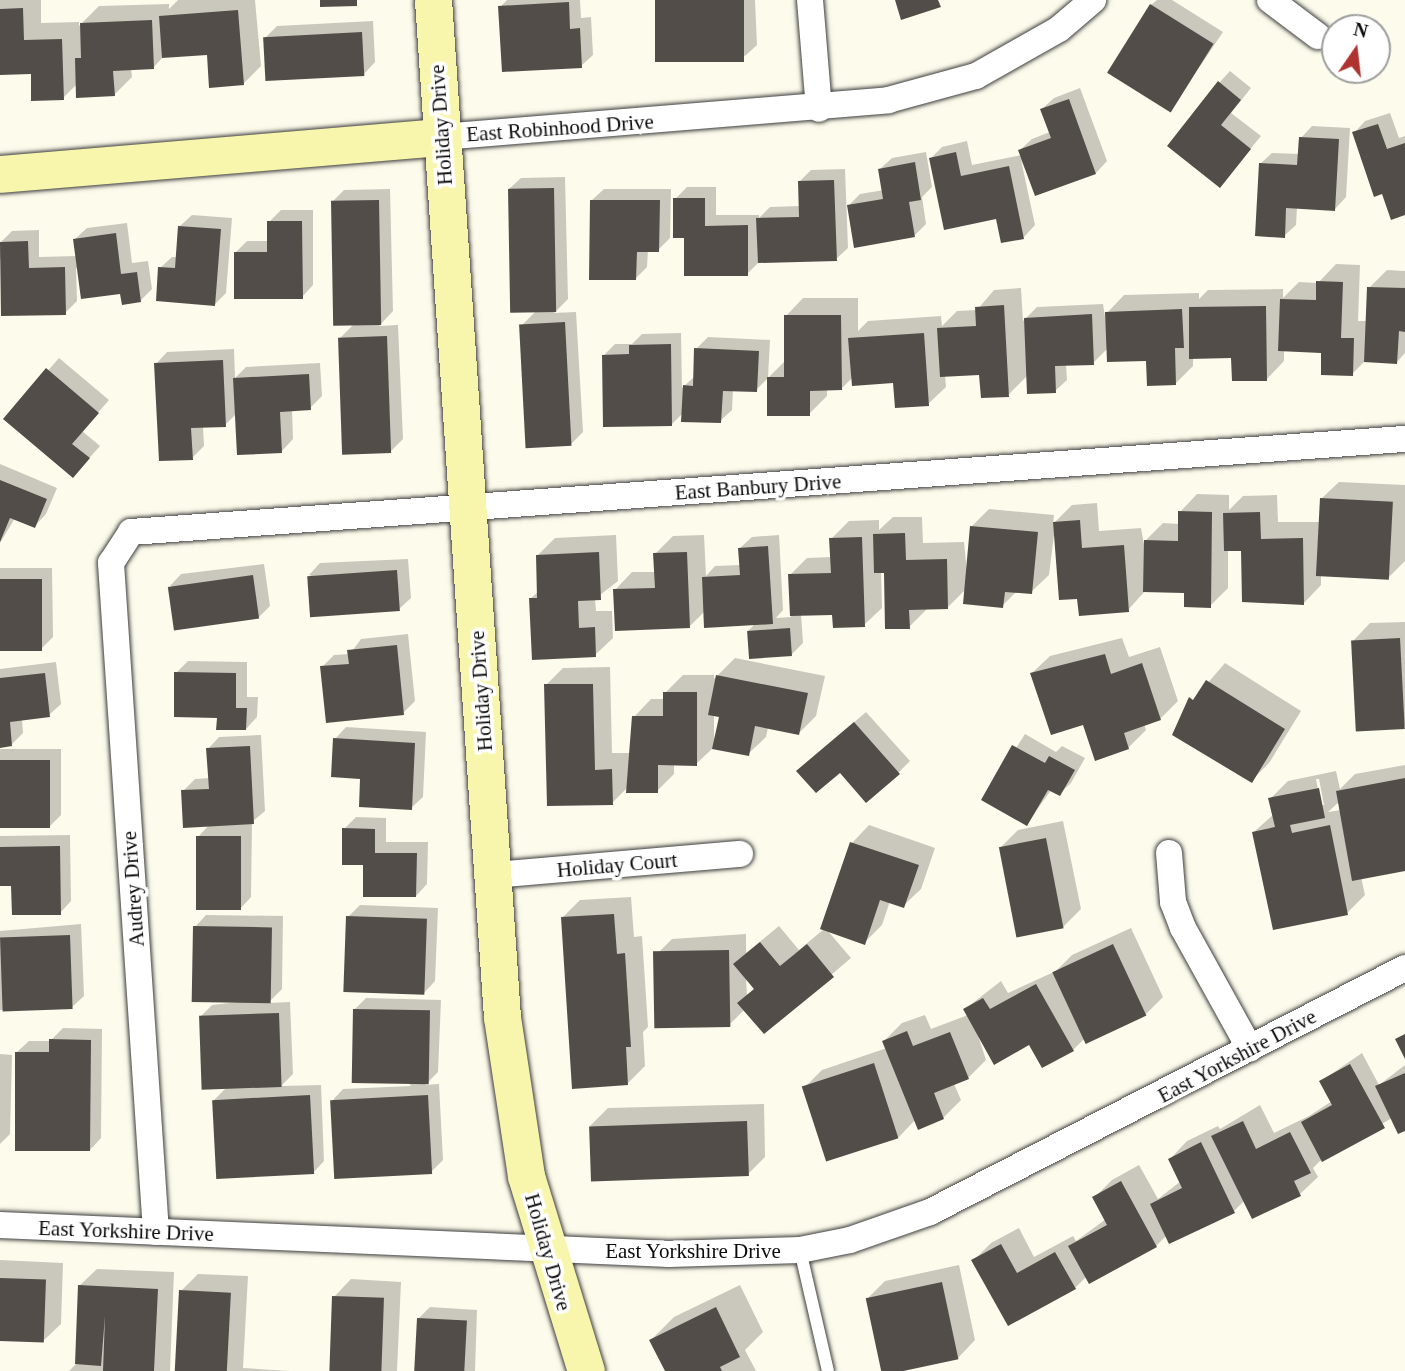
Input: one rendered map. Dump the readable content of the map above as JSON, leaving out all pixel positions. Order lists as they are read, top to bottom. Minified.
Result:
{"streets":{"street":["Holiday Drive","East Robinhood Drive","East Banbury Drive","Holiday Court","Audrey Drive","East Yorkshire Drive"]},"crossings":[["Holiday Drive","East Robinhood Drive"],["Holiday Drive","East Banbury Drive"],["Holiday Drive","Holiday Court"],["Holiday Drive","East Yorkshire Drive"],["East Banbury Drive","Audrey Drive"],["Audrey Drive","East Yorkshire Drive"]],"north":"top"}
